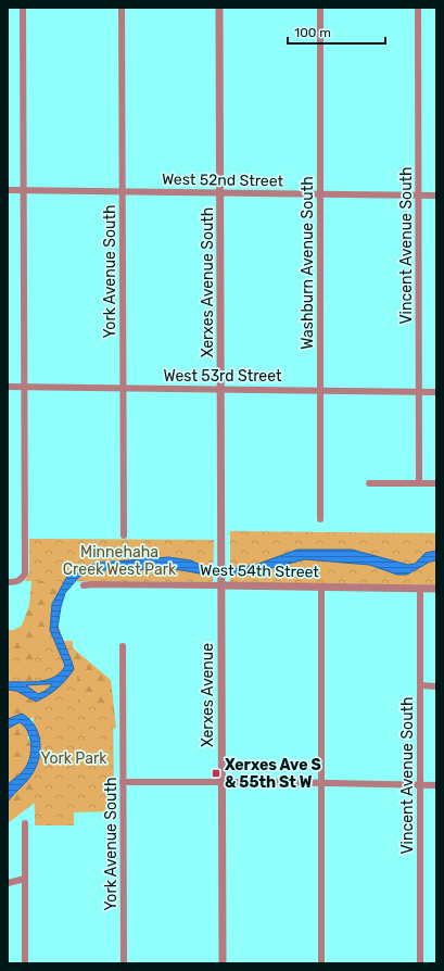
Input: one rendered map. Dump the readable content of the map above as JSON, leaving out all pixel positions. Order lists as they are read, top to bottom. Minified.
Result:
{"streets":{"street":["West 52nd Street","Vincent Avenue South","Washburn Avenue South","York Avenue South","Xerxes Avenue South","West 53rd Street","West 54th Street","Xerxes Avenue"]},"crossings":[["West 52nd Street","Vincent Avenue South"],["West 52nd Street","Washburn Avenue South"],["West 52nd Street","York Avenue South"],["West 52nd Street","Xerxes Avenue South"],["Vincent Avenue South","West 53rd Street"],["Vincent Avenue South","West 54th Street"],["Washburn Avenue South","West 53rd Street"],["York Avenue South","West 53rd Street"],["Xerxes Avenue South","West 53rd Street"],["Xerxes Avenue South","Xerxes Avenue"],["West 54th Street","Xerxes Avenue"]],"parks":["Minnehaha Creek West Park","York Park"],"places":{"transit":["Xerxes Ave S & 55th St W"]},"scale_bar":"100 m"}
